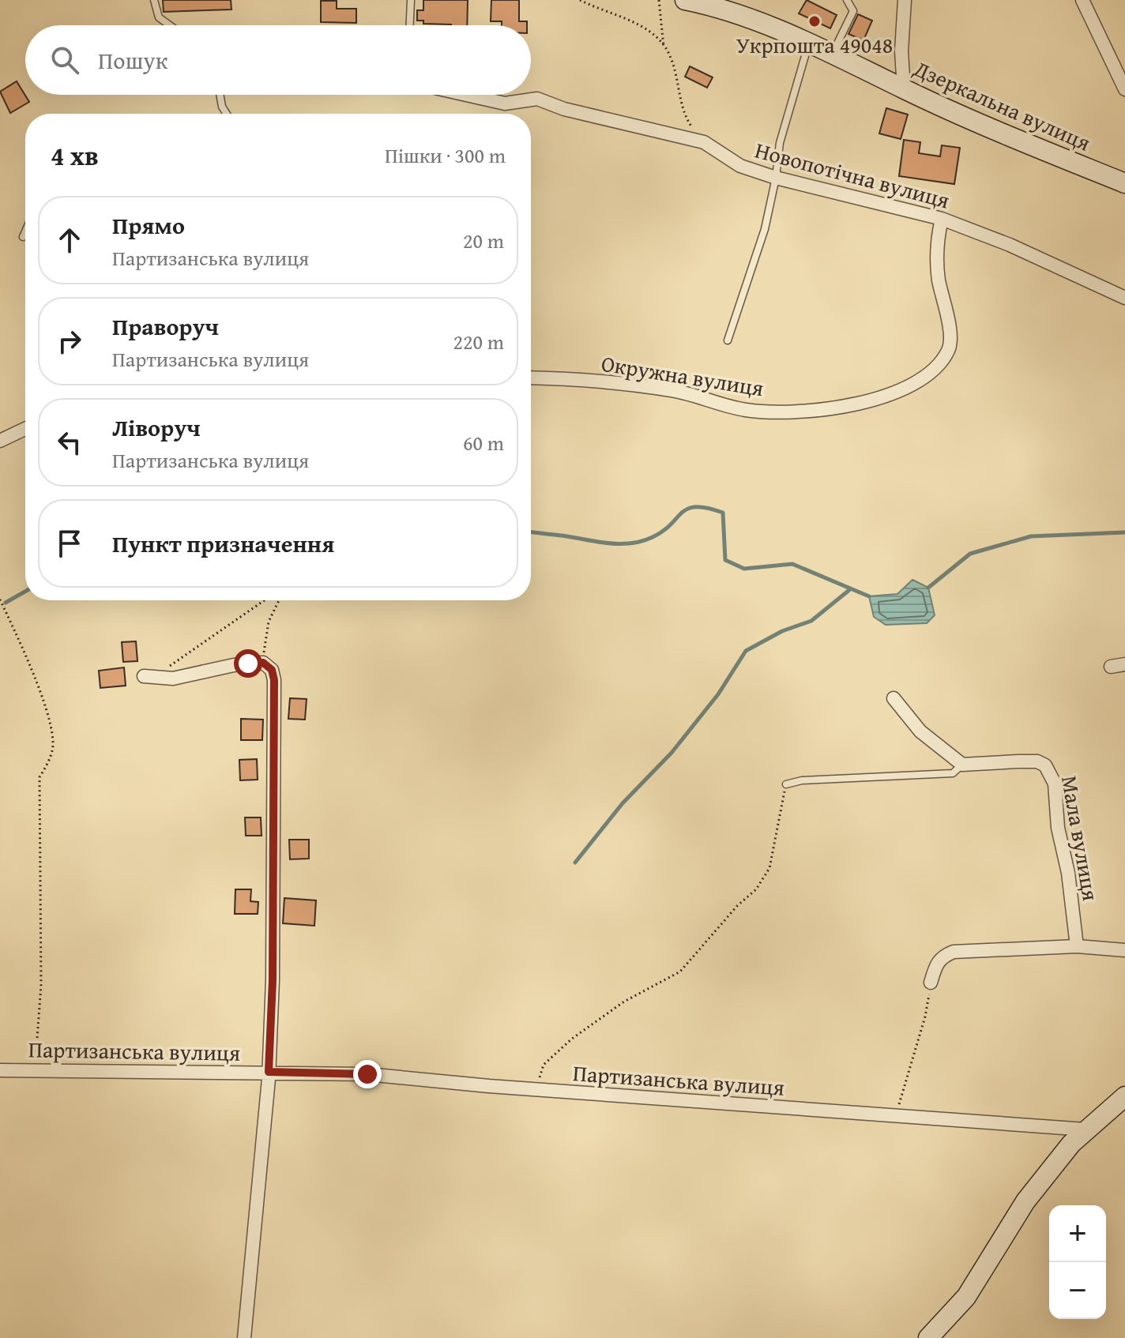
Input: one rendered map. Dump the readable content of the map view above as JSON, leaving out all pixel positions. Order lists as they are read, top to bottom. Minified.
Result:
{"streets":{"street":["Дзеркальна вулиця","Новопотічна вулиця","Окружна вулиця","Мала вулиця","Партизанська вулиця"]},"crossings":[["Новопотічна вулиця","Окружна вулиця"]],"places":["Укрпошта 49048"],"page":{"search":"Пошук","heading":["4 хв","Пішки · 300 m"],"list":[["Прямо","Партизанська вулиця","20 m"],["Праворуч","Партизанська вулиця","220 m"],["Ліворуч","Партизанська вулиця","60 m"],"Пункт призначення"],"map_buttons":["+","−"]}}
